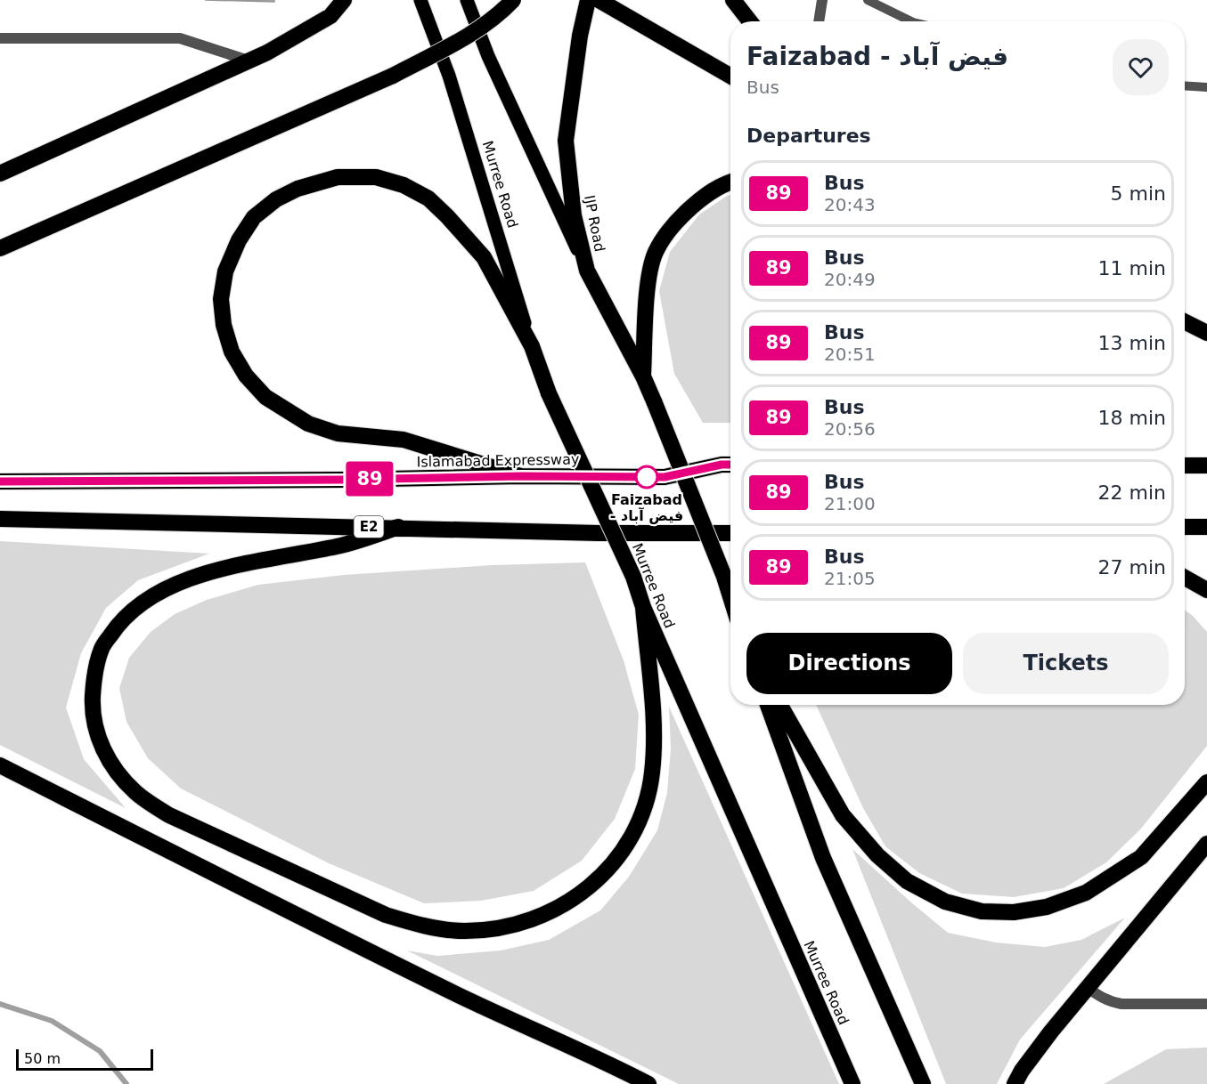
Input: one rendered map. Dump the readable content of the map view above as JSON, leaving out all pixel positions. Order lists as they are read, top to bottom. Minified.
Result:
{"streets":{"highway":["Murree Road","IJP Road","Islamabad Expressway","E2"]},"places":["Faizabad - فیض آباد"],"lines":["bus line 89"],"scale_bar":"50 m","page":{"on_map":"89","heading":[["Faizabad - فیض آباد","Bus"],"Departures"],"list":[{"mark":"89","name":"Bus","note":"20:43","value":"5 min"},{"mark":"89","name":"Bus","note":"20:49","value":"11 min"},{"mark":"89","name":"Bus","note":"20:51","value":"13 min"},{"mark":"89","name":"Bus","note":"20:56","value":"18 min"},{"mark":"89","name":"Bus","note":"21:00","value":"22 min"},{"mark":"89","name":"Bus","note":"21:05","value":"27 min"}],"buttons":["Directions","Tickets"],"scale":"50 m"}}
